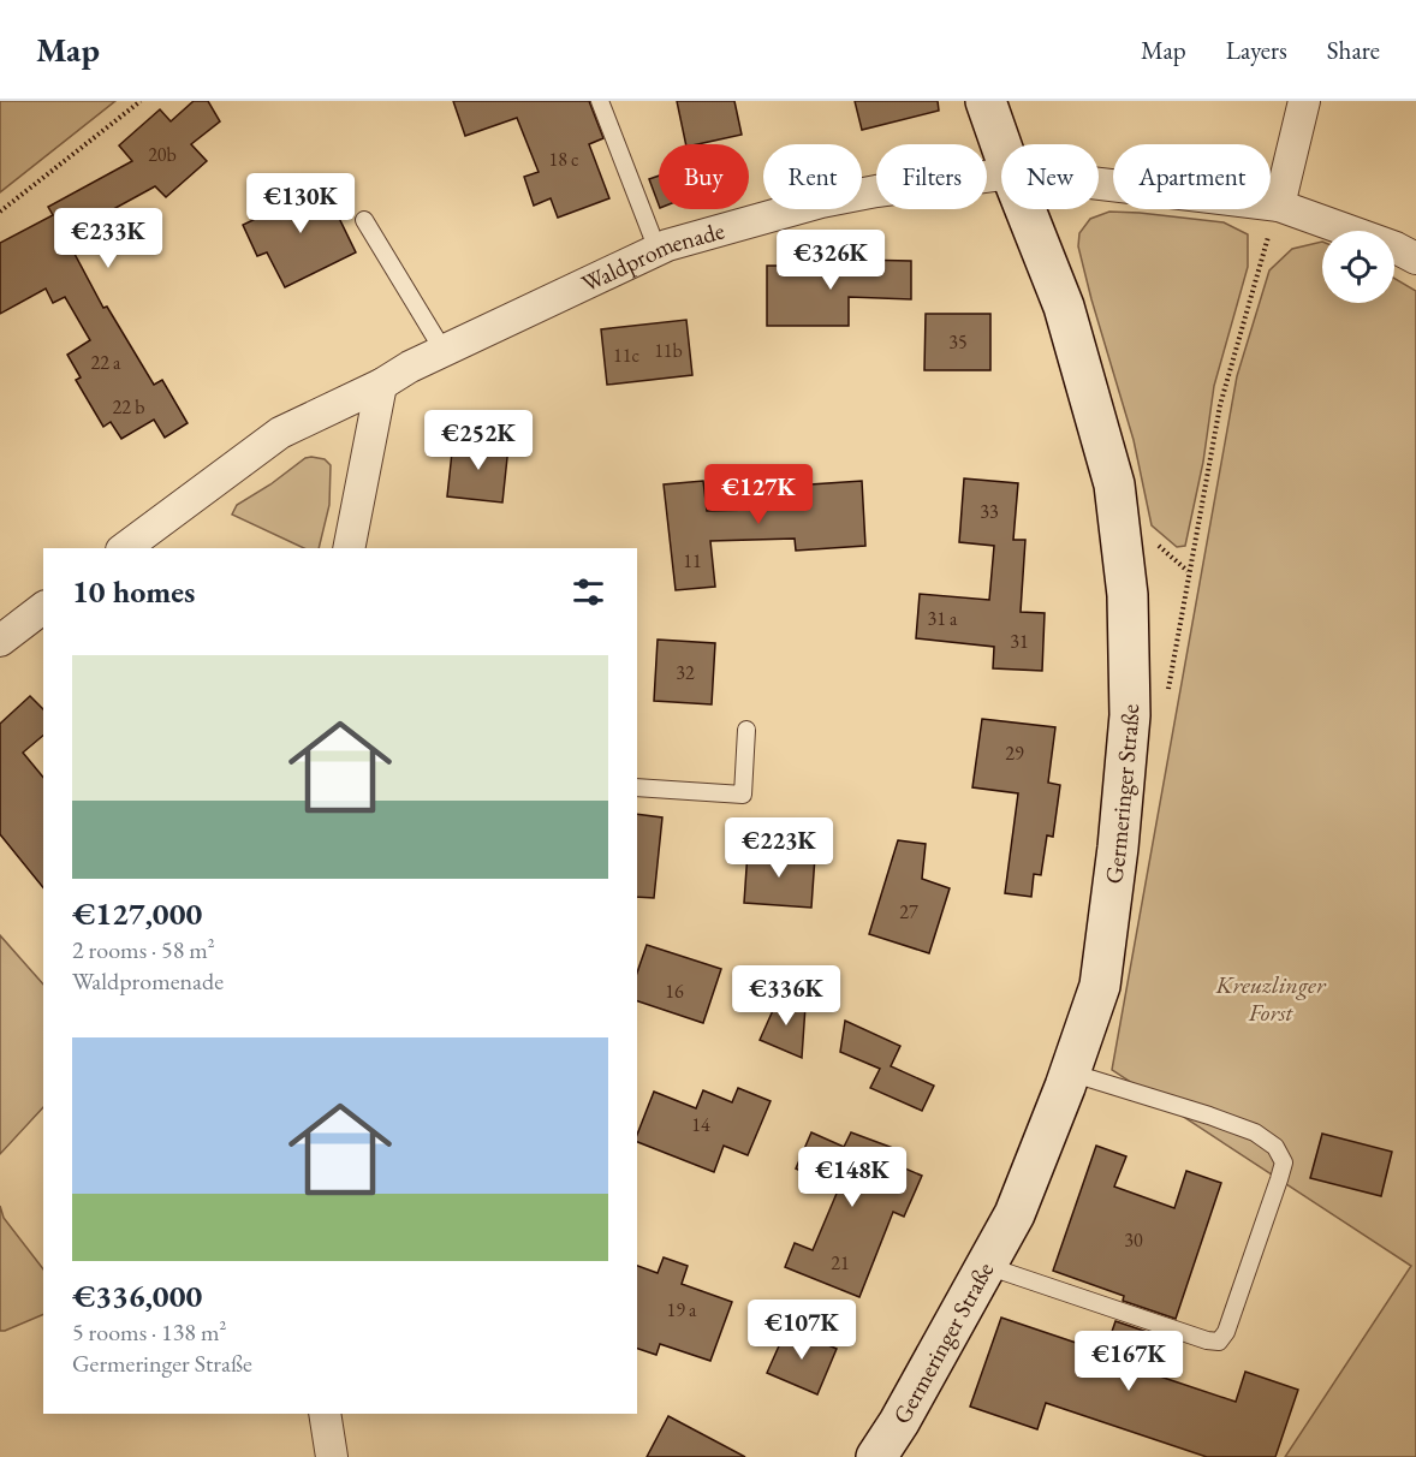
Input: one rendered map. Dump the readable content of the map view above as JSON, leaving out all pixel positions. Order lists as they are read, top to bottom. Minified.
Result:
{"streets":{"street":["Waldpromenade","Germeringer Straße"]},"parks":["Kreuzlinger Forst"],"house_numbers":["20b","18 c","35","11b","11c","22 a","22 b","33","11","31 a","31","32","29","27","16","14","30","21","19 a"],"page":{"header":"Map","nav":["Map","Layers","Share"],"chip":["Buy","Rent","Filters","New","Apartment"],"price":["€130K","€233K","€326K","€252K","€127K","€223K","€336K","€148K","€107K","€167K"],"heading":"10 homes","list":[{"name":"€127,000","note":"2 rooms · 58 m² · Waldpromenade"},{"name":"€336,000","note":"5 rooms · 138 m² · Germeringer Straße"}]}}
